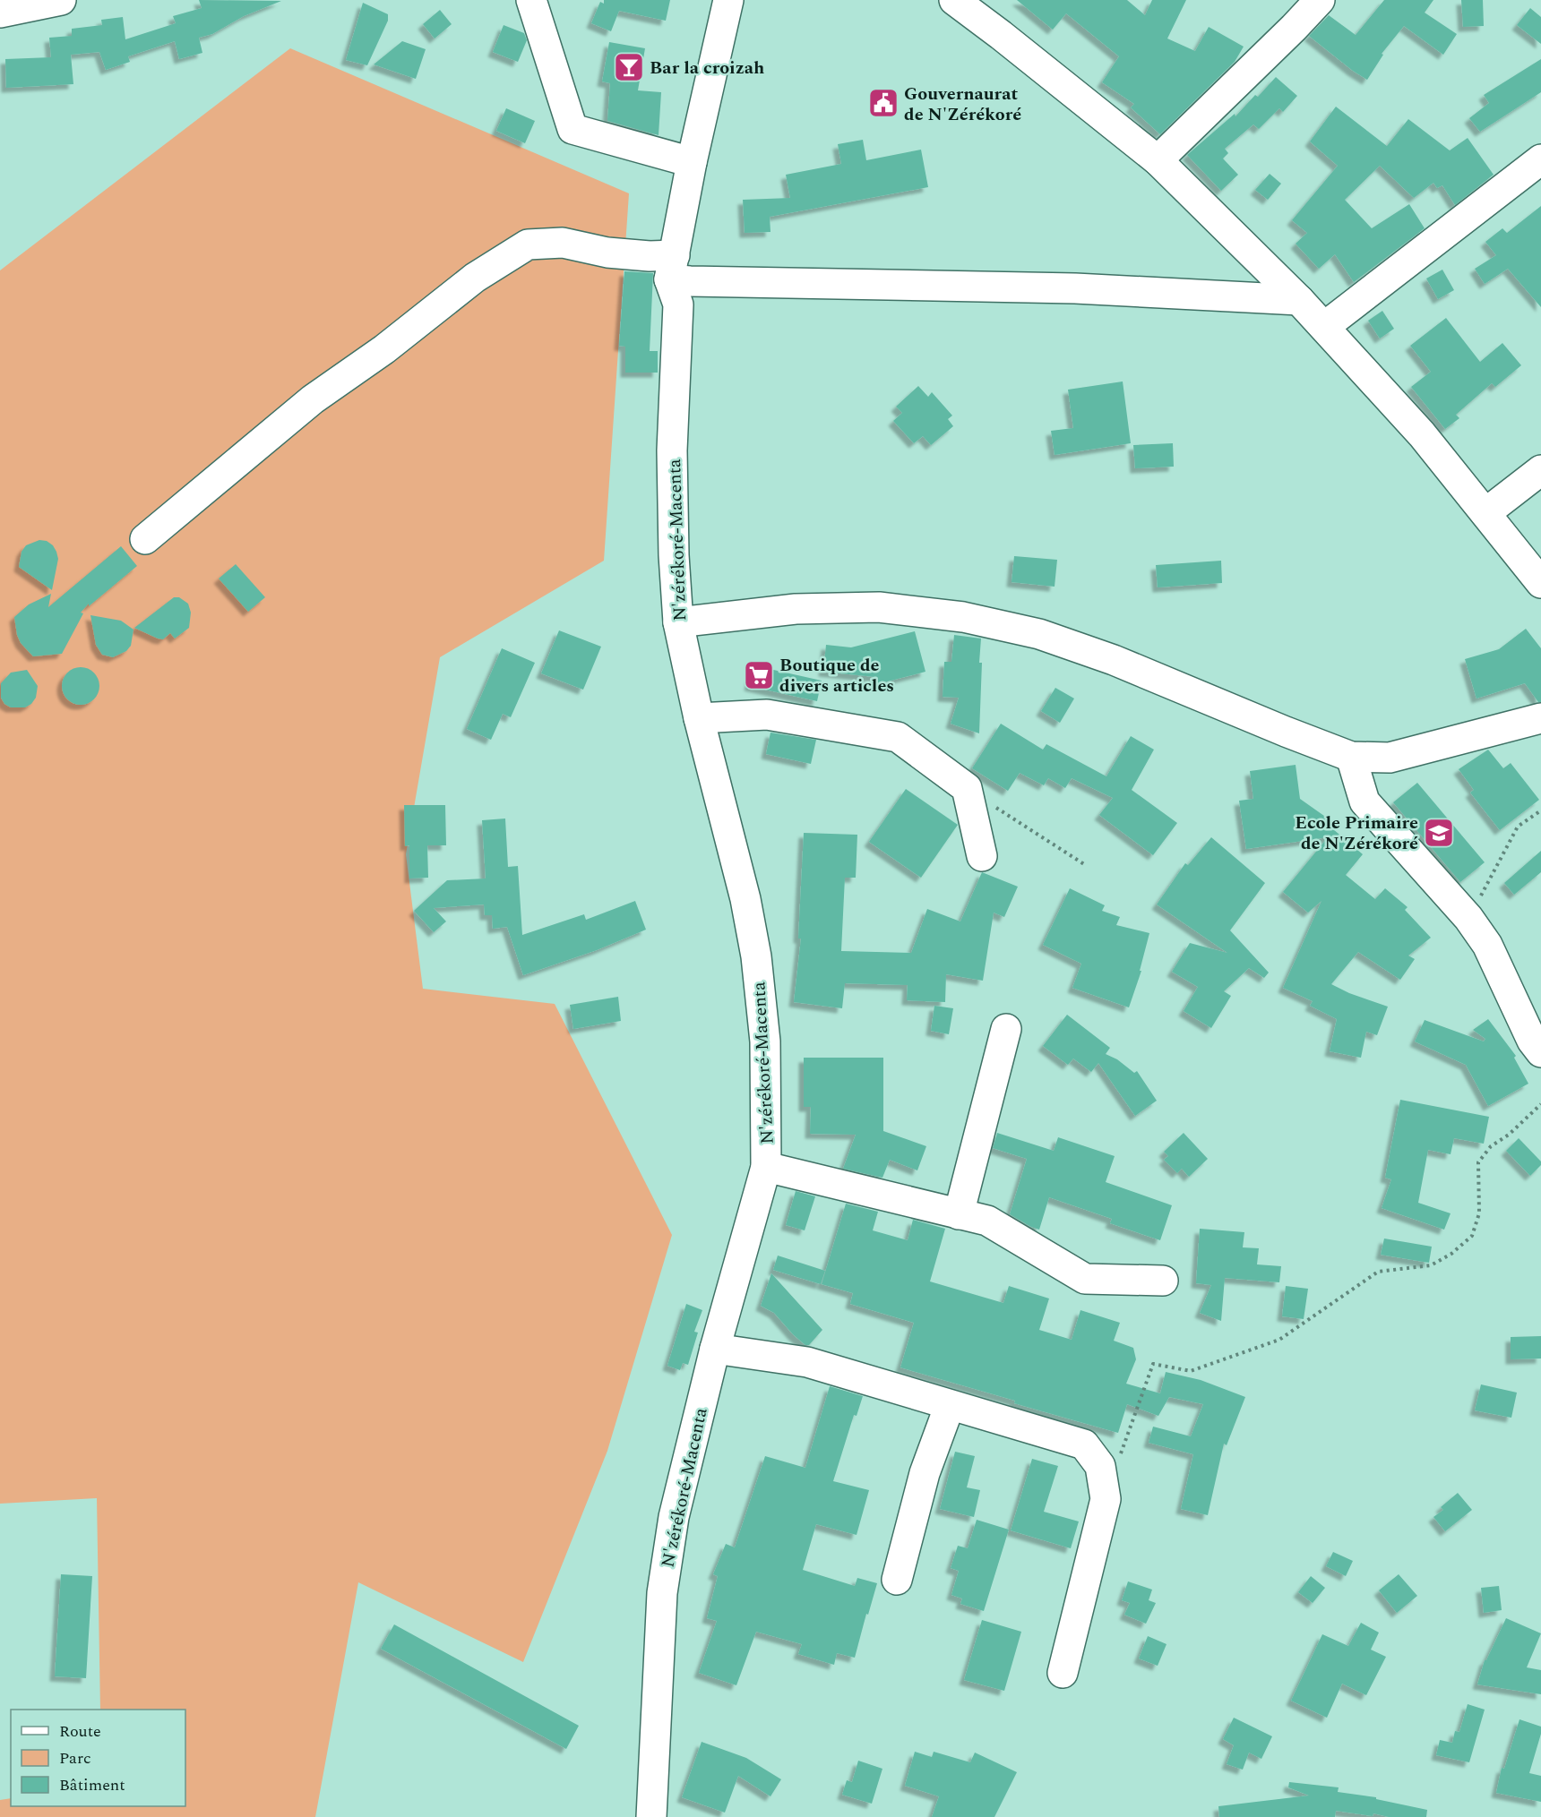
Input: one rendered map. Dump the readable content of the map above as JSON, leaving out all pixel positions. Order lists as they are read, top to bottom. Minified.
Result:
{"streets":{"main road":["N'zérékoré-Macenta"]},"places":{"bar":["Bar la croizah"],"public building":["Gouvernaurat de N'Zérékoré"],"supermarket":["Boutique de divers articles"],"school or university":["Ecole Primaire de N'Zérékoré"]},"legend":["Route","Parc","Bâtiment"]}
